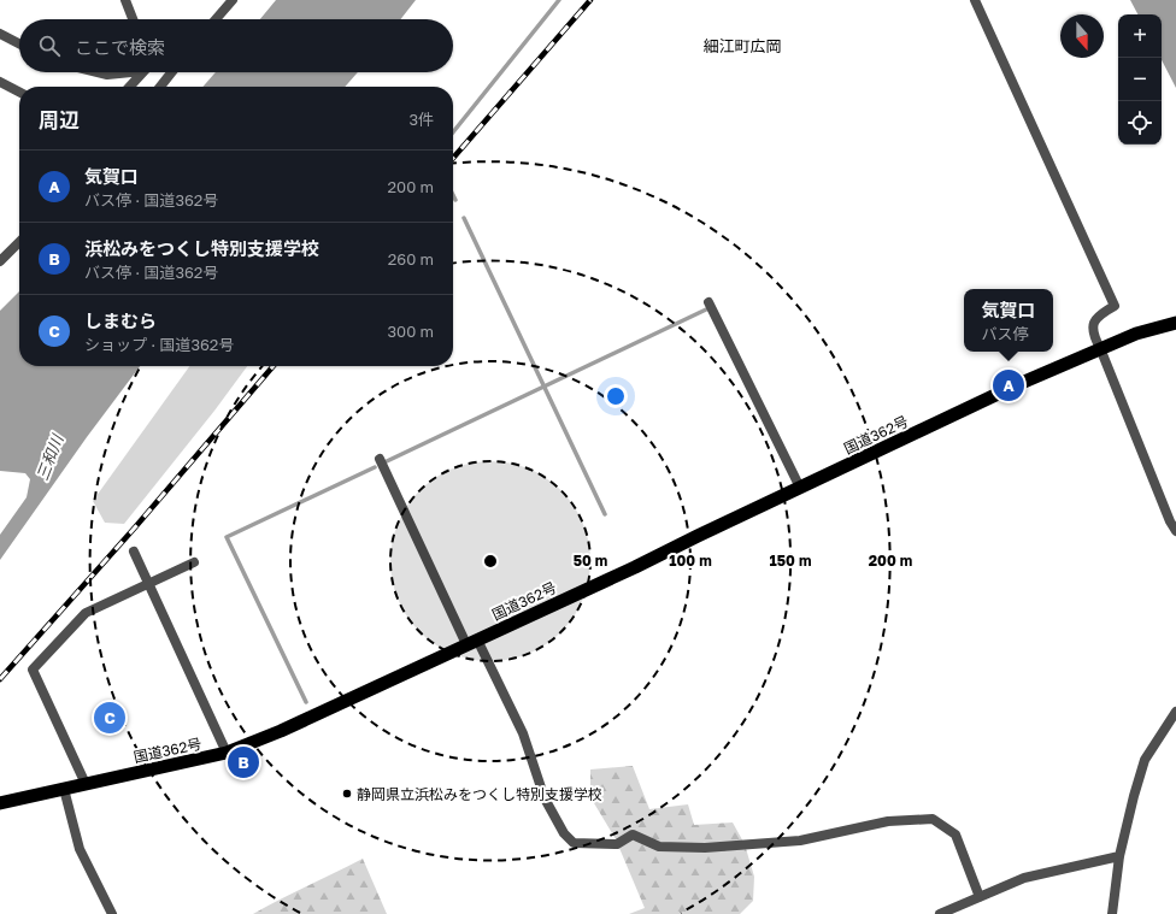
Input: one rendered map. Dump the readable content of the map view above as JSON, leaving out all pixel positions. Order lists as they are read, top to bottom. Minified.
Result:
{"streets":{"highway":["国道362号"]},"districts":["細江町広岡"],"water":["三和川"],"places":["静岡県立浜松みをつくし特別支援学校"],"north":"bottom","page":{"map_buttons":["+","−"],"search":"ここで検索","heading":["周辺","3件"],"list":[{"mark":"A","name":"気賀口","note":"バス停 · 国道362号","value":"200 m"},{"mark":"B","name":"浜松みをつくし特別支援学校","note":"バス停 · 国道362号","value":"260 m"},{"mark":"C","name":"しまむら","note":"ショップ · 国道362号","value":"300 m"}],"popup":["気賀口","バス停"],"pins":["A","C","B"]},"rings":["50 m","100 m","150 m","200 m"]}
